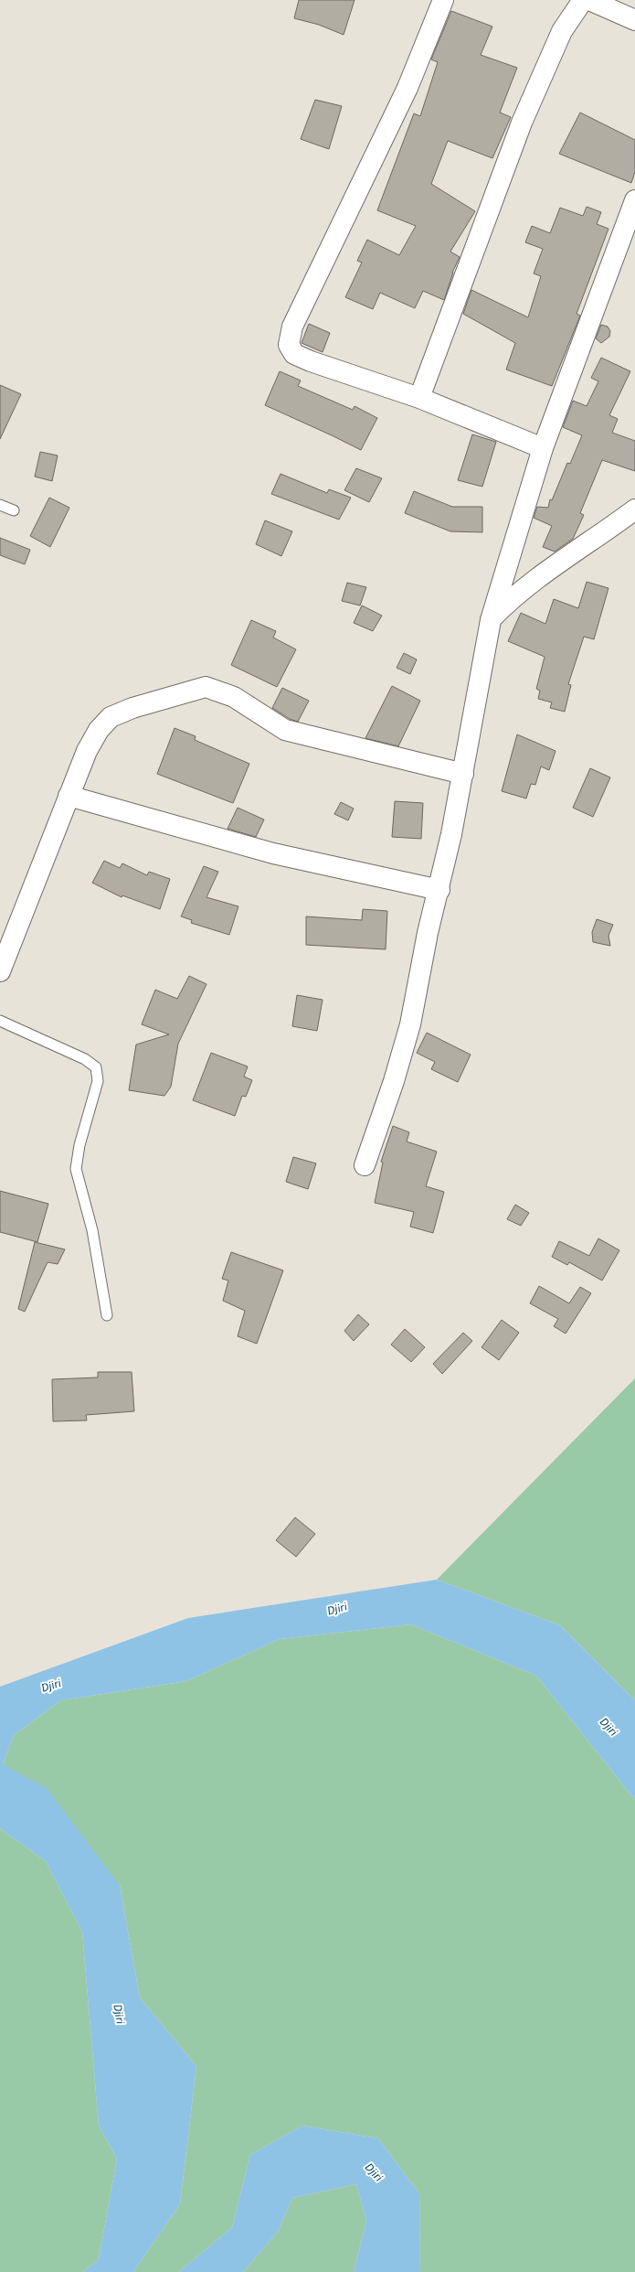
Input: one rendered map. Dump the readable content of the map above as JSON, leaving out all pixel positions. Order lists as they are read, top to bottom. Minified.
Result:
{"water":["Djiri"]}
